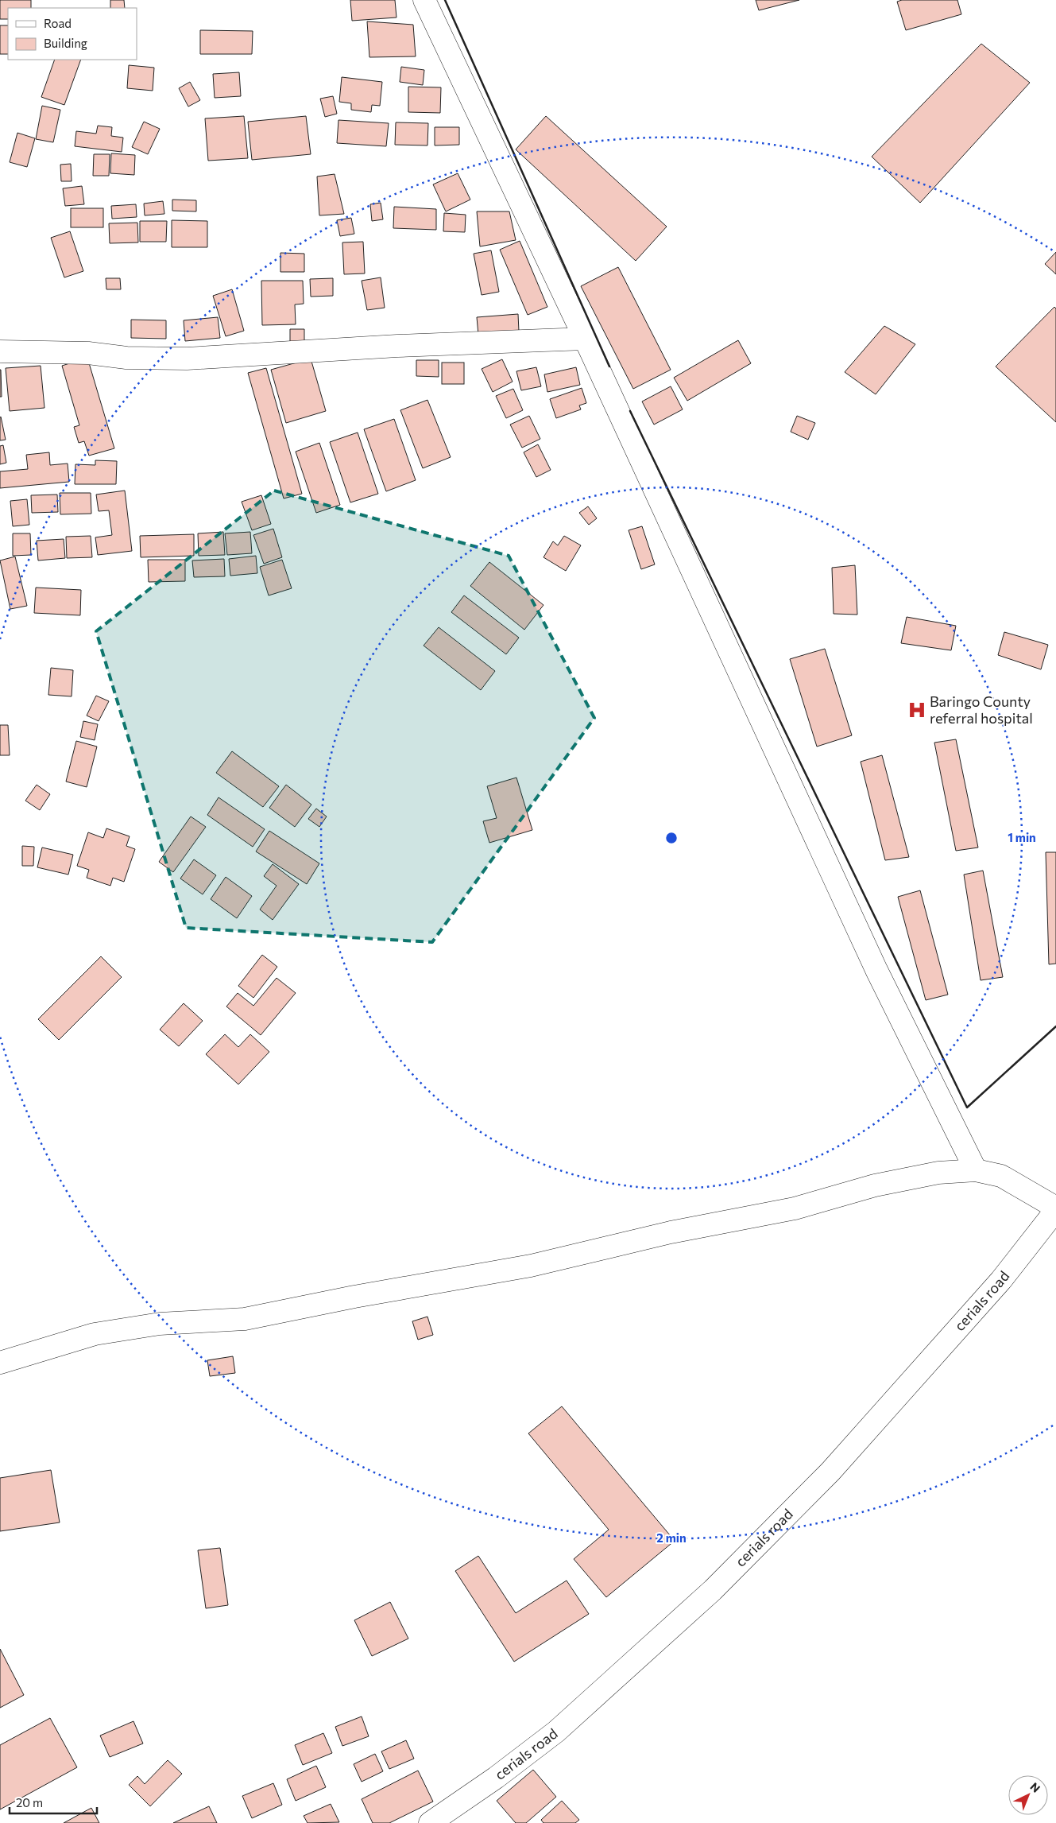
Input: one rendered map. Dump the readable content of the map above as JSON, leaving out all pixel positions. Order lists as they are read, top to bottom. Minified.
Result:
{"streets":{"street":["cerials road"]},"places":{"hospital":["Baringo County referral hospital"]},"legend":["Road","Building"],"scale_bar":"20 m","north":"top right","rings":["1 min","2 min"]}
